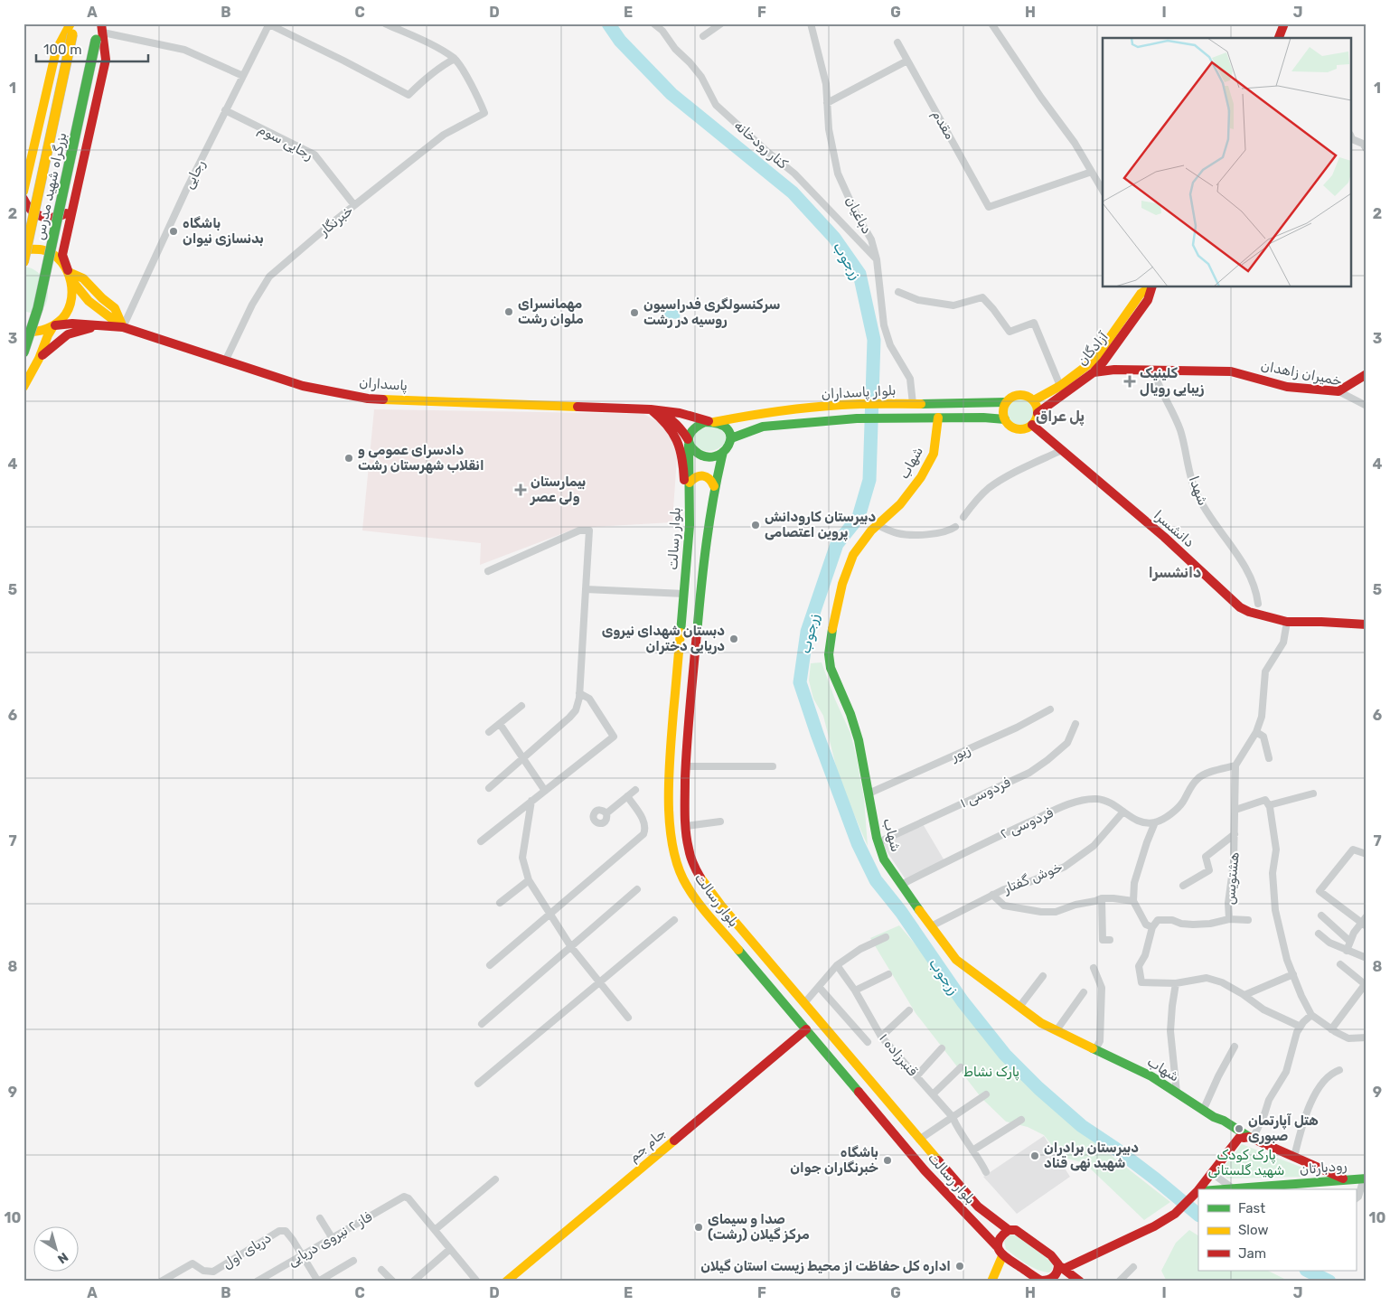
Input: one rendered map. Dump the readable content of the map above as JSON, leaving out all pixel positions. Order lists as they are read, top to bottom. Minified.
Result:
{"streets":{"main road":["بزرگراه شهید مدرس","آزادگان","خمیران زاهدان","پاسداران","بلوار پاسداران","شهاب","دانشسرا","بلوار رسالت","جام جم","رودبارتان"],"street":["مقدم","رجایی سوم","کنار رودخانه","رجایی","دباغیان","خبرنگار","شهدا","زیور","فردوسی ۱","فردوسی ۲","خوش گفتار","هشتویس","قنبرزاده ۱","فاز ۲ نیروی دریایی","دریای اول"]},"crossings":[["رجایی سوم","رجایی"],["رجایی سوم","خبرنگار"],["کنار رودخانه","دباغیان"],["رجایی","پاسداران"],["دباغیان","بلوار پاسداران"],["خبرنگار","پاسداران"],["آزادگان","خمیران زاهدان"],["آزادگان","بلوار پاسداران"],["آزادگان","دانشسرا"],["خمیران زاهدان","شهدا"],["پاسداران","بلوار پاسداران"],["پاسداران","بلوار رسالت"],["بلوار پاسداران","شهاب"],["بلوار پاسداران","دانشسرا"],["بلوار پاسداران","بلوار رسالت"],["شهاب","زیور"],["شهاب","فردوسی ۱"],["شهاب","فردوسی ۲"],["شهاب","خوش گفتار"],["بلوار رسالت","جام جم"],["فردوسی ۲","خوش گفتار"],["فاز ۲ نیروی دریایی","دریای اول"]],"districts":["پل عراق","دانشسرا"],"water":["زرجوب"],"parks":["پارک نشاط","پارک کودک شهید گلستانی"],"places":{"other":["باشگاه بدنسازی نیوان","مهمانسرای ملوان رشت","سرکنسولگری فدراسیون روسیه در رشت","دادسرای عمومی و انقلاب شهرستان رشت","دبیرستان کارودانش پروین اعتصامی","دبستان شهدای نیروی دریایی دختران","هتل آپارتمان صبوری","دبیرستان برادران شهید نهی قناد","باشگاه خبرنگاران جوان","صدا و سیمای مرکز گیلان (رشت)","اداره کل حفاظت از محیط زیست استان گیلان"],"health":["کلینیک زیبایی رویال","بیمارستان ولی عصر"]},"legend":["Fast","Slow","Jam"],"scale_bar":"100 m","north":"bottom right","grid":{"columns":["A","B","C","D","E","F","G","H","I","J"],"rows":["1","2","3","4","5","6","7","8","9","10"]}}
